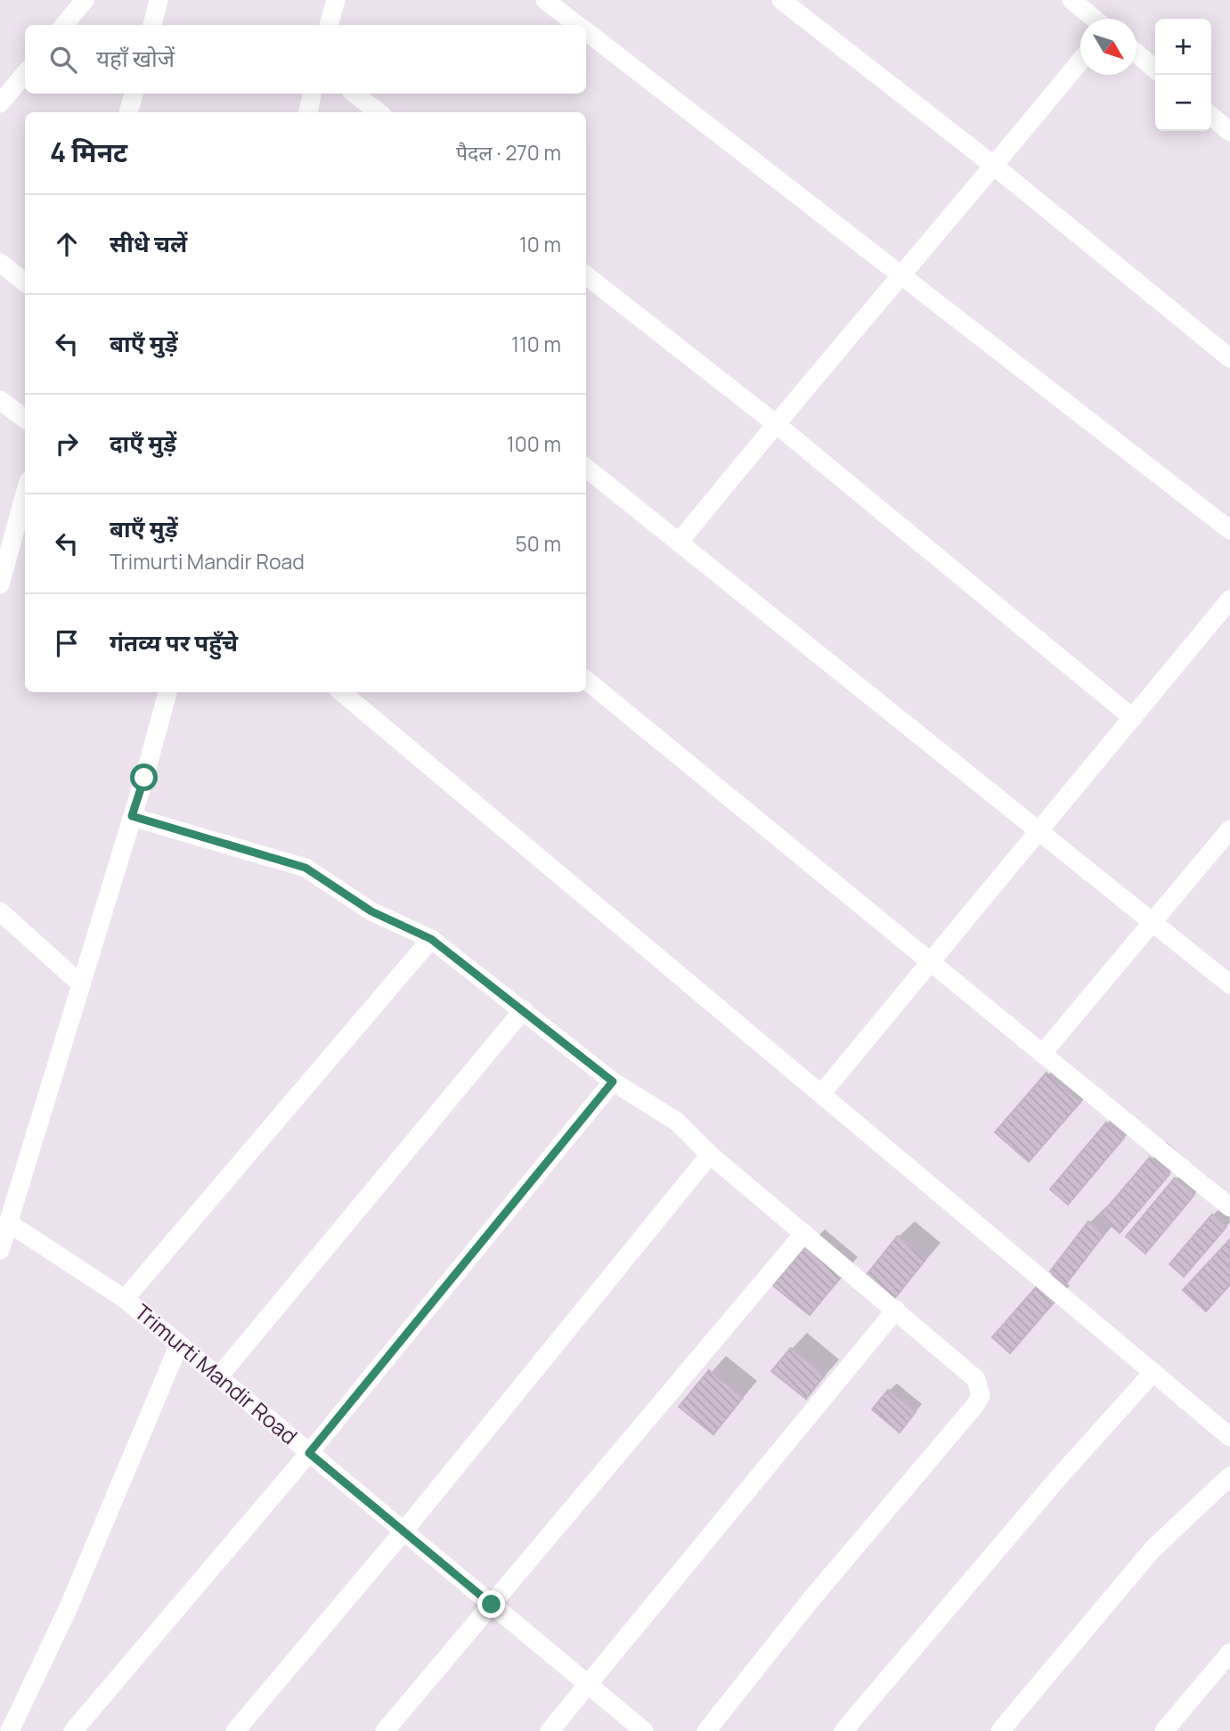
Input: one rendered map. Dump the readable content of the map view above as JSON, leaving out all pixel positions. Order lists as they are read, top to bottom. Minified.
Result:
{"streets":{"street":["Trimurti Mandir Road"]},"north":"bottom right","page":{"map_buttons":["+","−"],"search":"यहाँ खोजें","heading":["4 मिनट","पैदल · 270 m"],"list":[["सीधे चलें","10 m"],["बाएँ मुड़ें","110 m"],["दाएँ मुड़ें","100 m"],["बाएँ मुड़ें","Trimurti Mandir Road","50 m"],"गंतव्य पर पहुँचे"]}}
